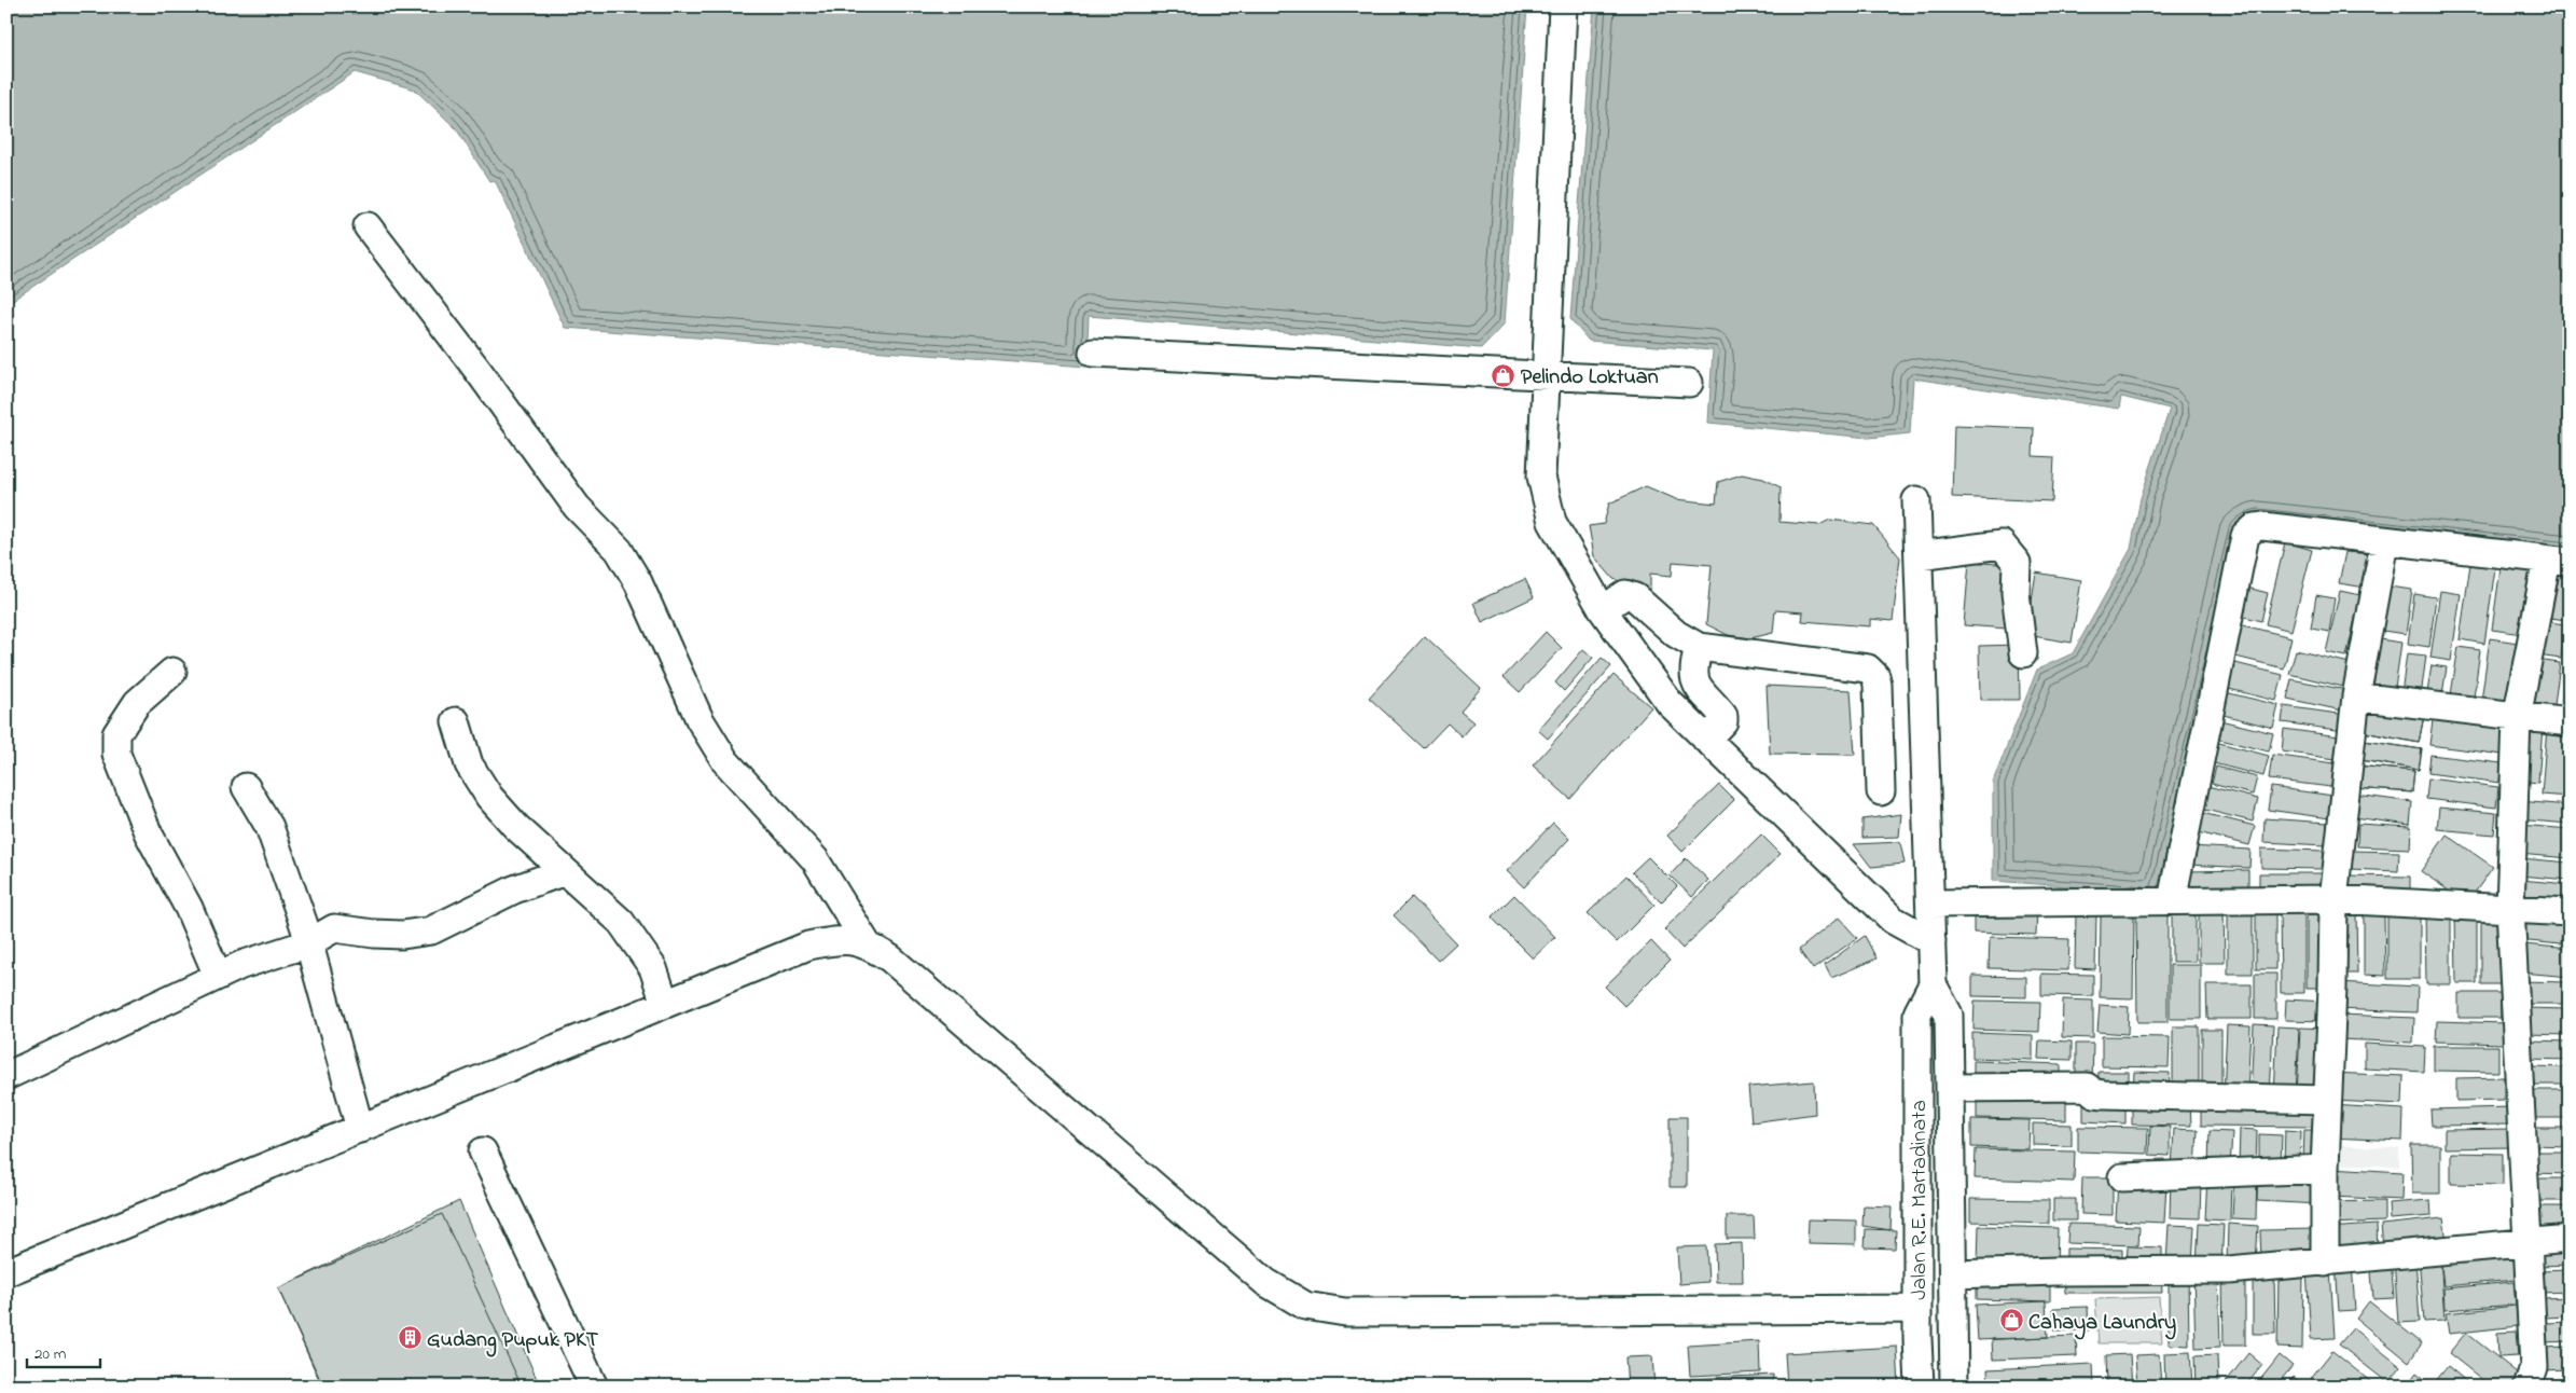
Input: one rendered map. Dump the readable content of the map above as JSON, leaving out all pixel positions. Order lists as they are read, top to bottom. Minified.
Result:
{"streets":{"street":["Jalan R.E. Martadinata"]},"places":{"shop":["Pelindo Loktuan","Cahaya Laundry"],"building":["Gudang Pupuk PKT"]},"scale_bar":"20 m"}
